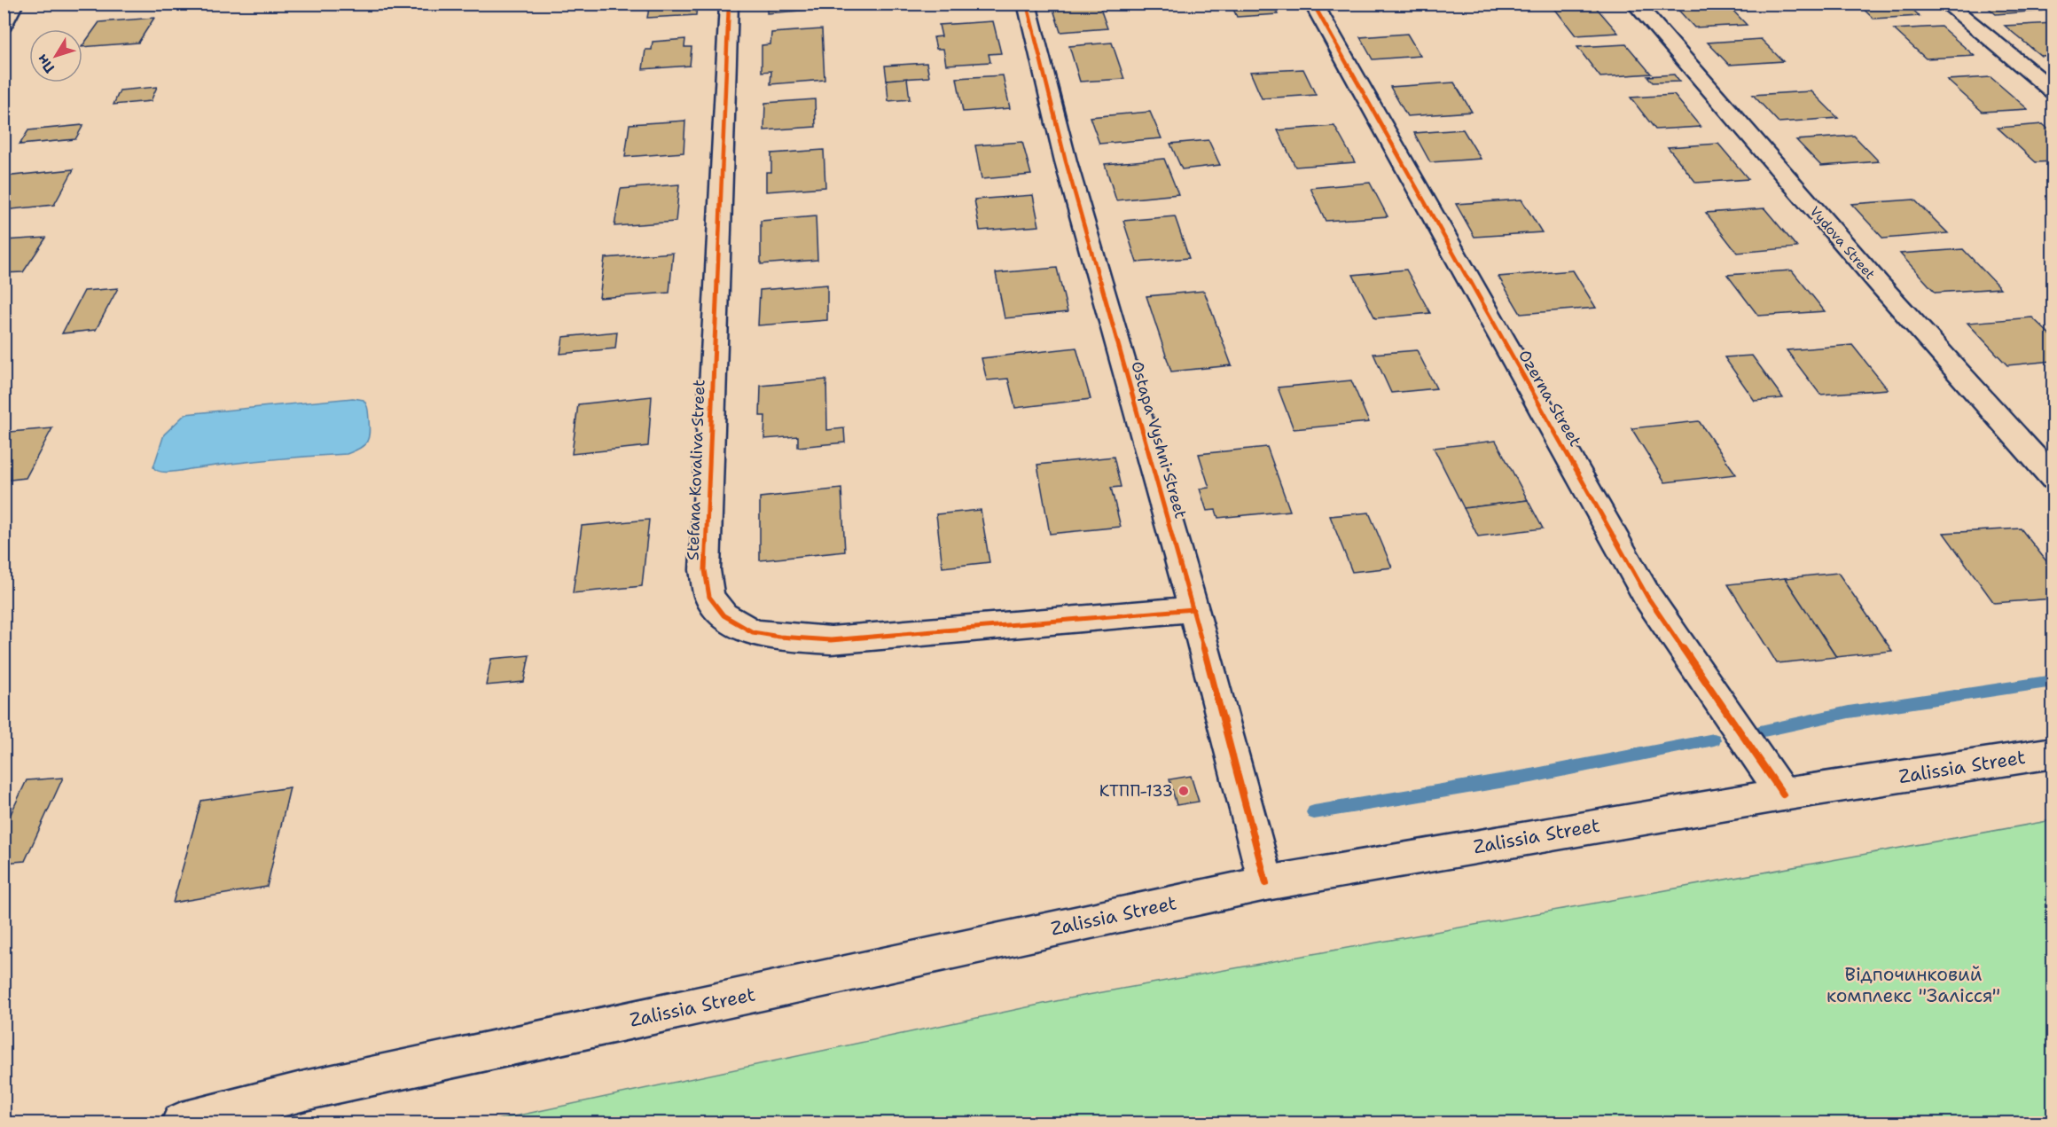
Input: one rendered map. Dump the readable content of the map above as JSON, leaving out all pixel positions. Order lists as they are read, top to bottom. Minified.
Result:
{"streets":{"street":["Vydova Street","Ozerna Street","Ostapa Vyshni Street","Stefana Kovaliva Street","Zalissia Street"]},"crossings":[["Ozerna Street","Zalissia Street"],["Ostapa Vyshni Street","Stefana Kovaliva Street"],["Ostapa Vyshni Street","Zalissia Street"]],"parks":["Відпочинковий комплекс \"Залісся\""],"places":["КТПП-133"],"north":"bottom left"}
